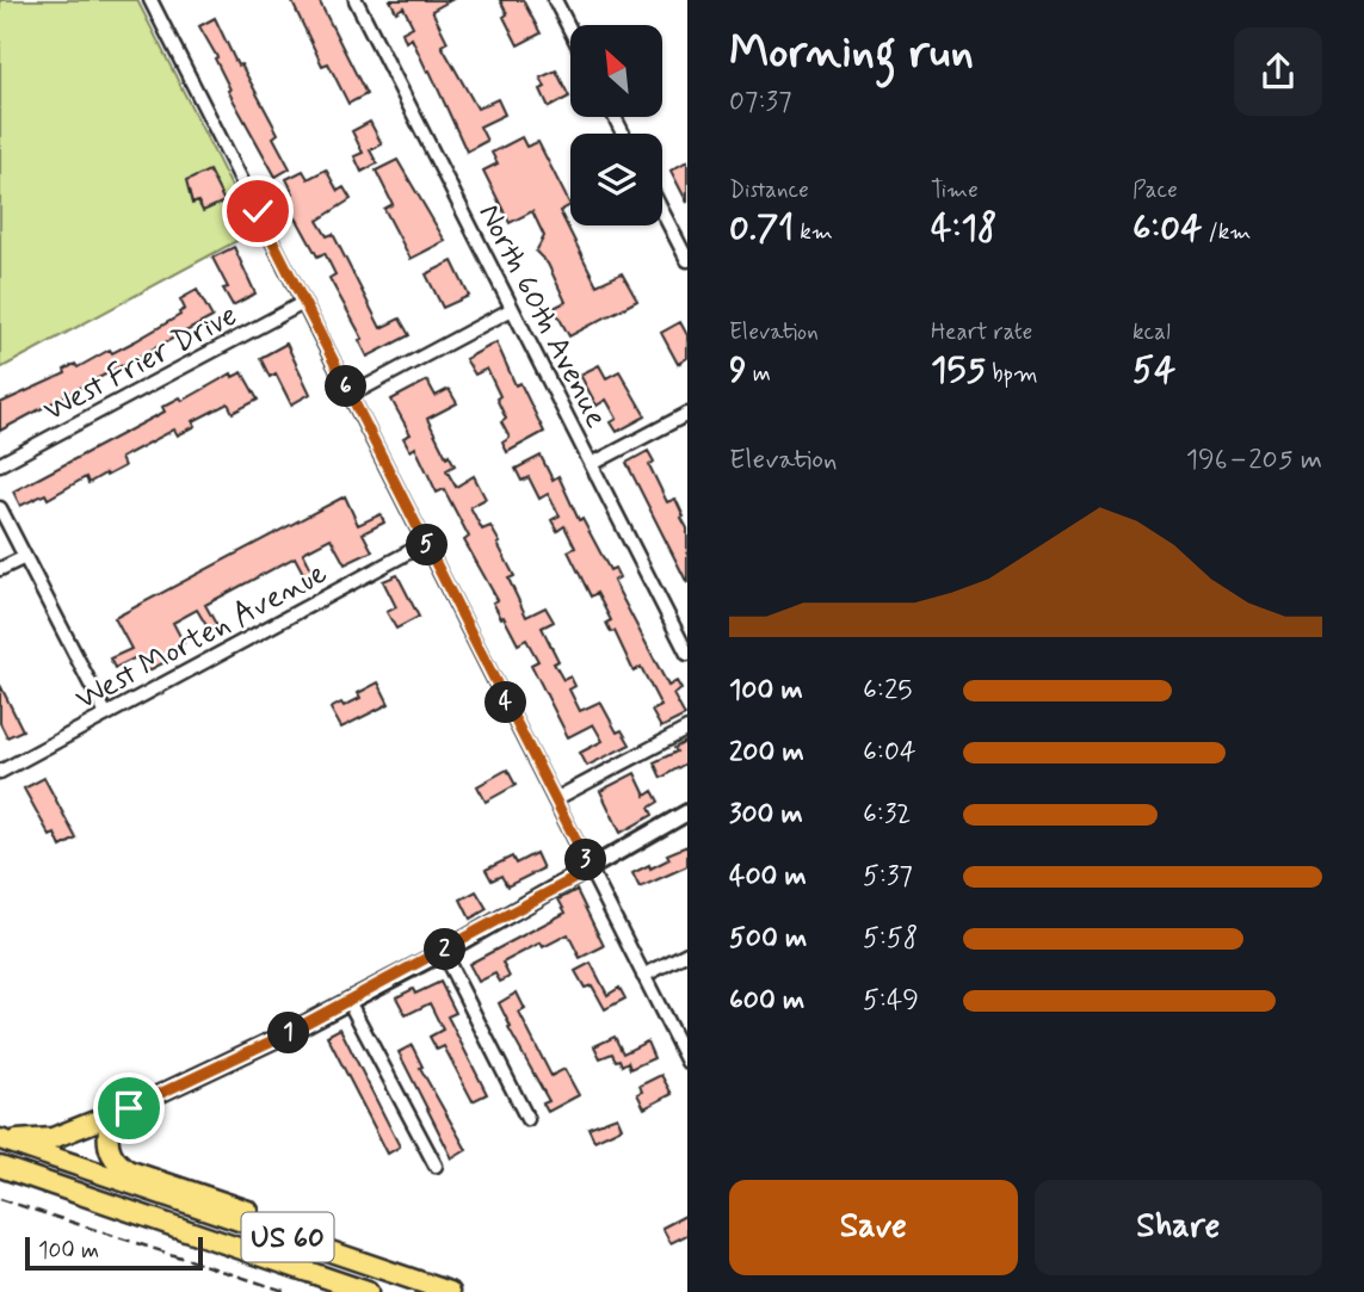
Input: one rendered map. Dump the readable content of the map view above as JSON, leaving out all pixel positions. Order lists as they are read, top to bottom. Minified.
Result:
{"streets":{"highway":["US 60"],"street":["North 60th Avenue","West Frier Drive","West Morten Avenue"]},"scale_bar":"100 m","north":"top left","page":{"heading":["Morning run","07:37"],"stats":[["Distance","0.71 km"],["Time","4:18"],["Pace","6:04 /km"],["Elevation","9 m"],["Heart rate","155 bpm"],["kcal","54"]],"pins":["6","5","4","3","2","1"],"chart":["Elevation","196–205 m"],"list":[{"name":"100 m","note":"6:25"},{"name":"200 m","note":"6:04"},{"name":"300 m","note":"6:32"},{"name":"400 m","note":"5:37"},{"name":"500 m","note":"5:58"},{"name":"600 m","note":"5:49"}],"buttons":["Save","Share"],"scale":"100 m"}}
